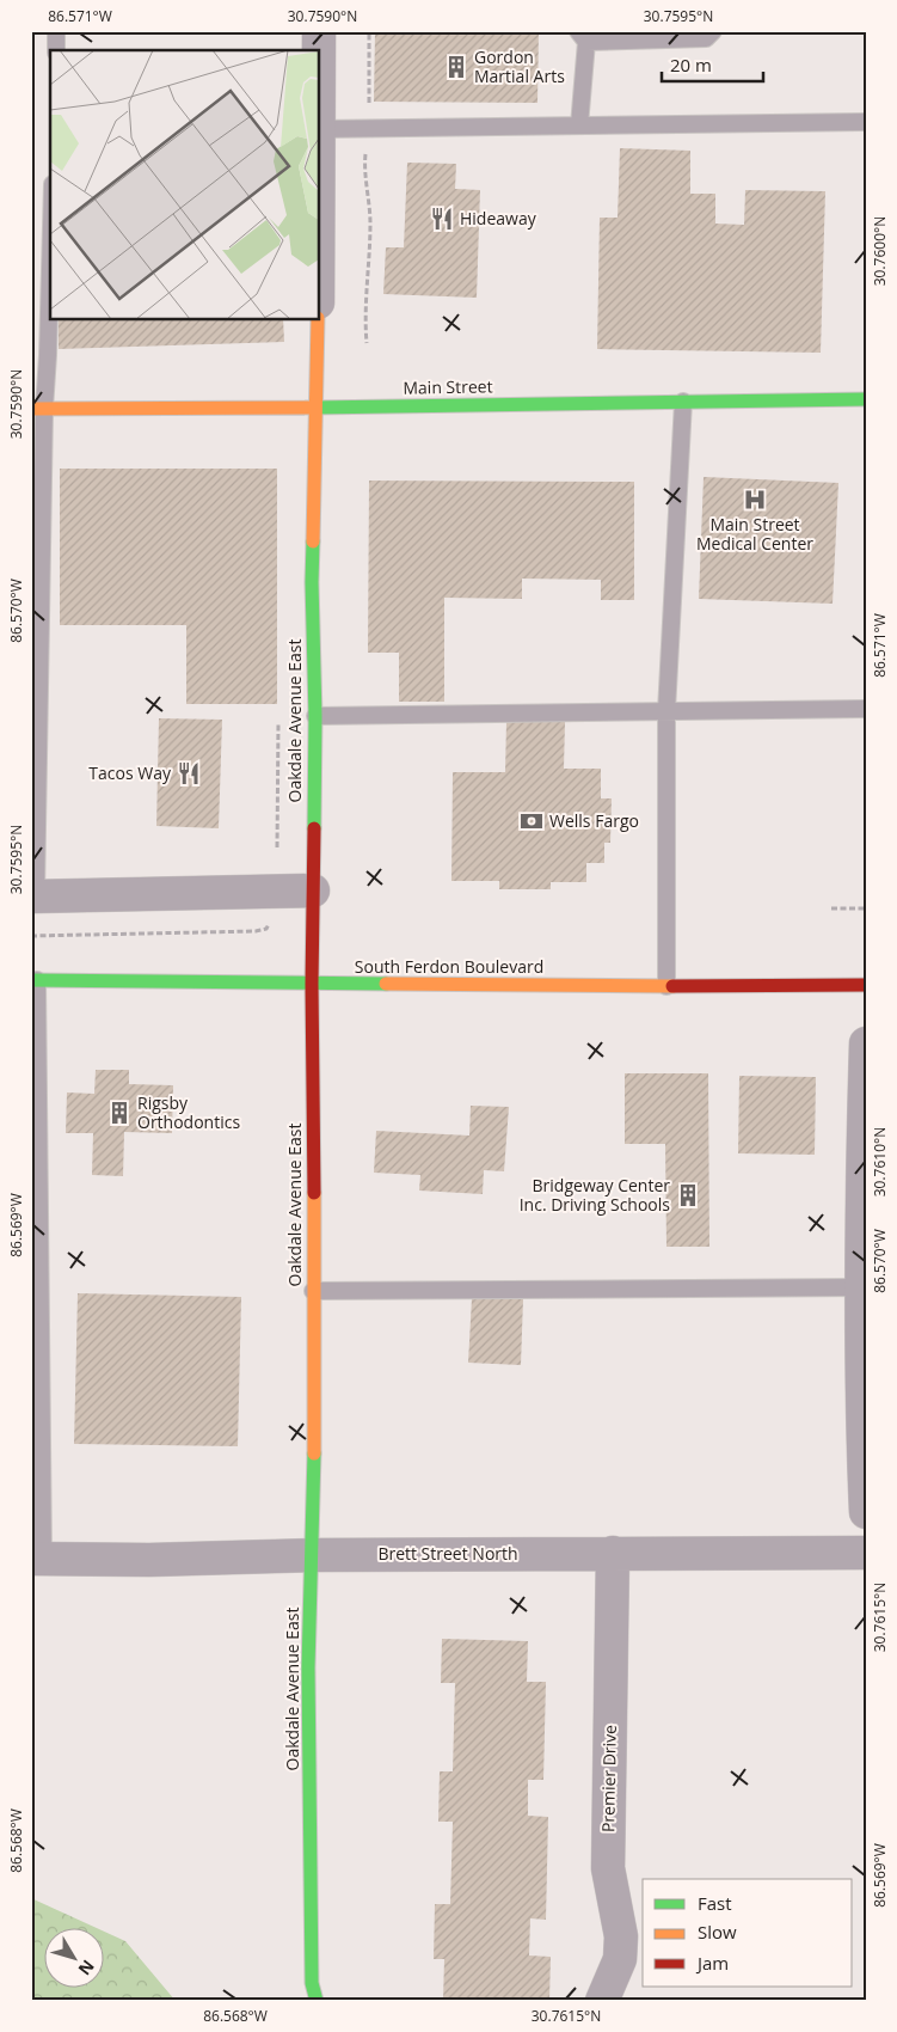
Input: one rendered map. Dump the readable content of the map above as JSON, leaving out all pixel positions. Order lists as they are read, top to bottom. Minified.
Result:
{"streets":{"street":["Main Street","Oakdale Avenue East","South Ferdon Boulevard","Brett Street North","Premier Drive"]},"crossings":[["Main Street","Oakdale Avenue East"],["Oakdale Avenue East","South Ferdon Boulevard"],["Oakdale Avenue East","Brett Street North"],["Brett Street North","Premier Drive"]],"places":{"building":["Gordon Martial Arts","Rigsby Orthodontics","Bridgeway Center Inc. Driving Schools"],"restaurant":["Hideaway","Tacos Way"],"hospital":["Main Street Medical Center"],"bank":["Wells Fargo"]},"legend":["Fast","Slow","Jam"],"scale_bar":"20 m","north":"bottom right","coordinates":["86.571°W","30.7590°N","30.7595°N","30.7600°N","86.570°W","30.7610°N","86.569°W","30.7615°N","86.568°W"]}
